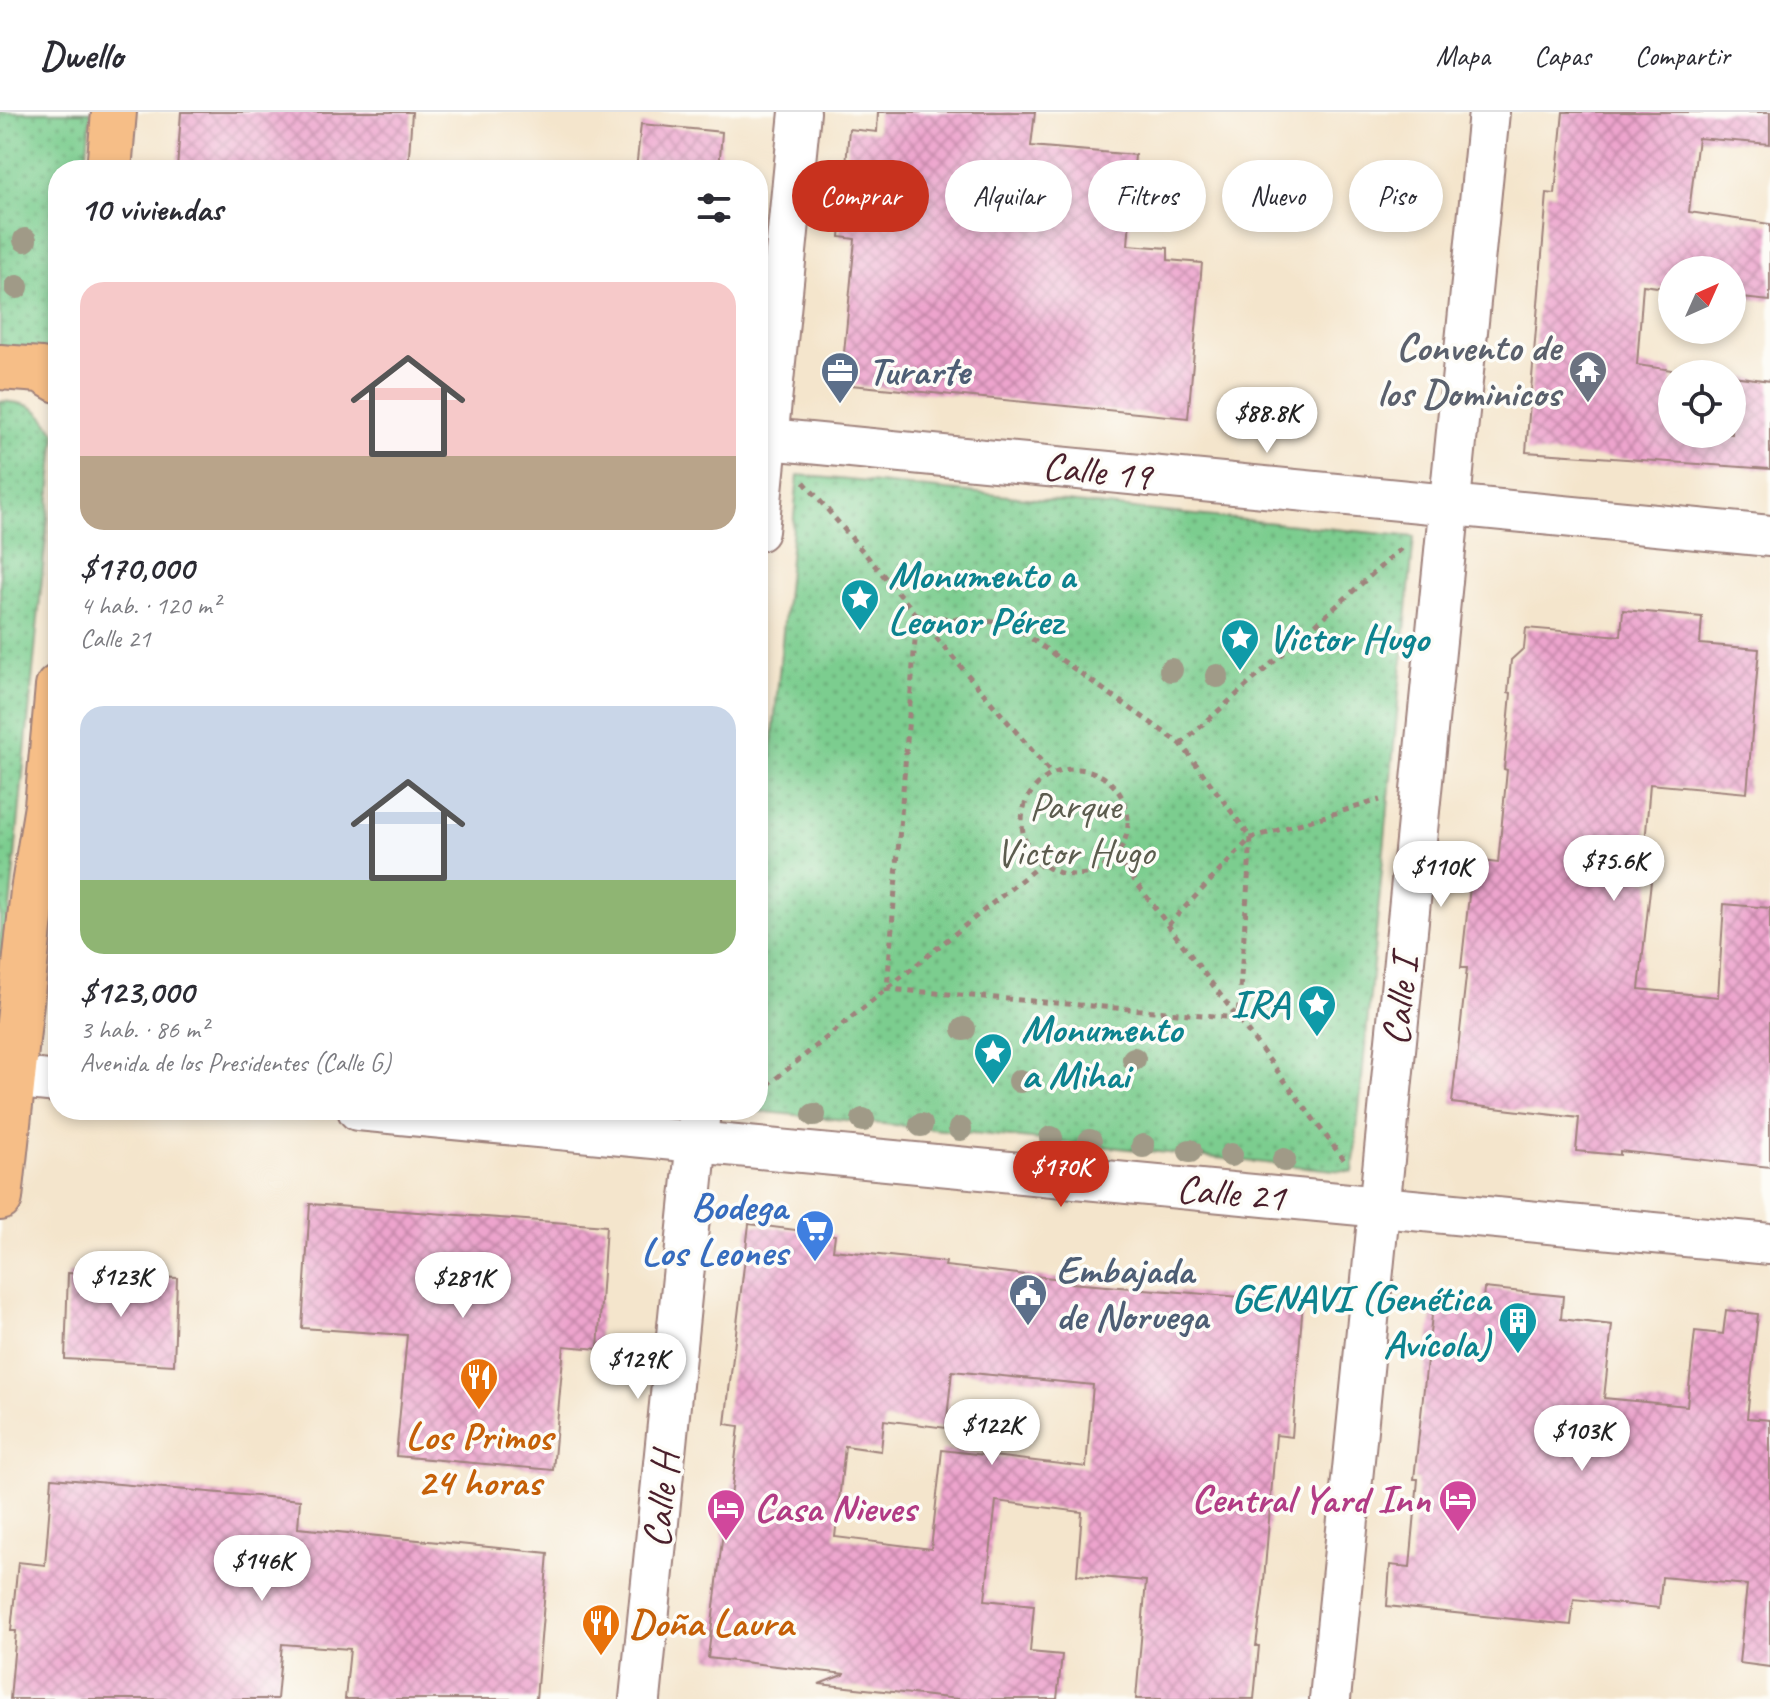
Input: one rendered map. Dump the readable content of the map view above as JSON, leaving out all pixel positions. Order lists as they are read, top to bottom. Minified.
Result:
{"streets":{"street":["Calle 19","Calle I","Calle 21","Calle H"]},"crossings":[["Calle 19","Calle I"],["Calle I","Calle 21"],["Calle 21","Calle H"]],"parks":["Parque Victor Hugo"],"places":{"temple":["Convento de los Dominicos"],"office":["Turarte"],"place":["Monumento a Leonor Pérez","Victor Hugo","IRA","Monumento a Mihai"],"supermarket":["Bodega Los Leones"],"public building":["Embajada de Noruega"],"building":["GENAVI (Genética Avícola)"],"restaurant":["Los Primos 24 horas","Doña Laura"],"hotel":["Central Yard Inn","Casa Nieves"]},"north":"top right","page":{"header":"Dwello","nav":["Mapa","Capas","Compartir"],"chip":["Comprar","Alquilar","Filtros","Nuevo","Piso"],"heading":"10 viviendas","list":[{"name":"$170,000","note":"4 hab. · 120 m² · Calle 21"},{"name":"$123,000","note":"3 hab. · 86 m² · Avenida de los Presidentes (Calle G)"}],"price":["$88.8K","$75.6K","$110K","$170K","$123K","$281K","$129K","$122K","$103K","$146K"]}}
